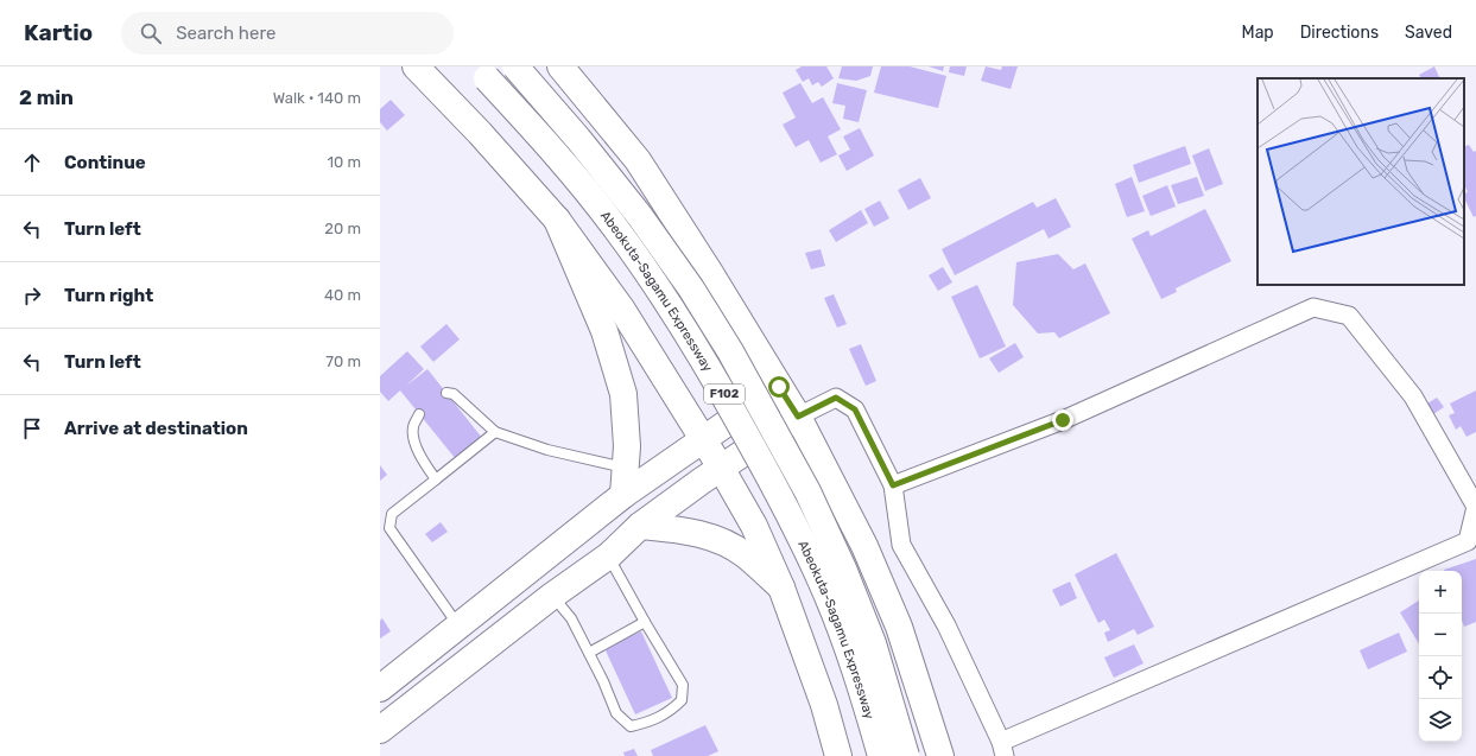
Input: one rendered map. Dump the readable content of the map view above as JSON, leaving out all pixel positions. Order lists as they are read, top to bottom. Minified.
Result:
{"streets":{"main road":["Abeokuta-Sagamu Expressway","F102"]},"page":{"header":"Kartio","search":"Search here","nav":["Map","Directions","Saved"],"heading":["2 min","Walk · 140 m"],"list":[["Continue","10 m"],["Turn left","20 m"],["Turn right","40 m"],["Turn left","70 m"],"Arrive at destination"],"map_buttons":["+","−"]}}
